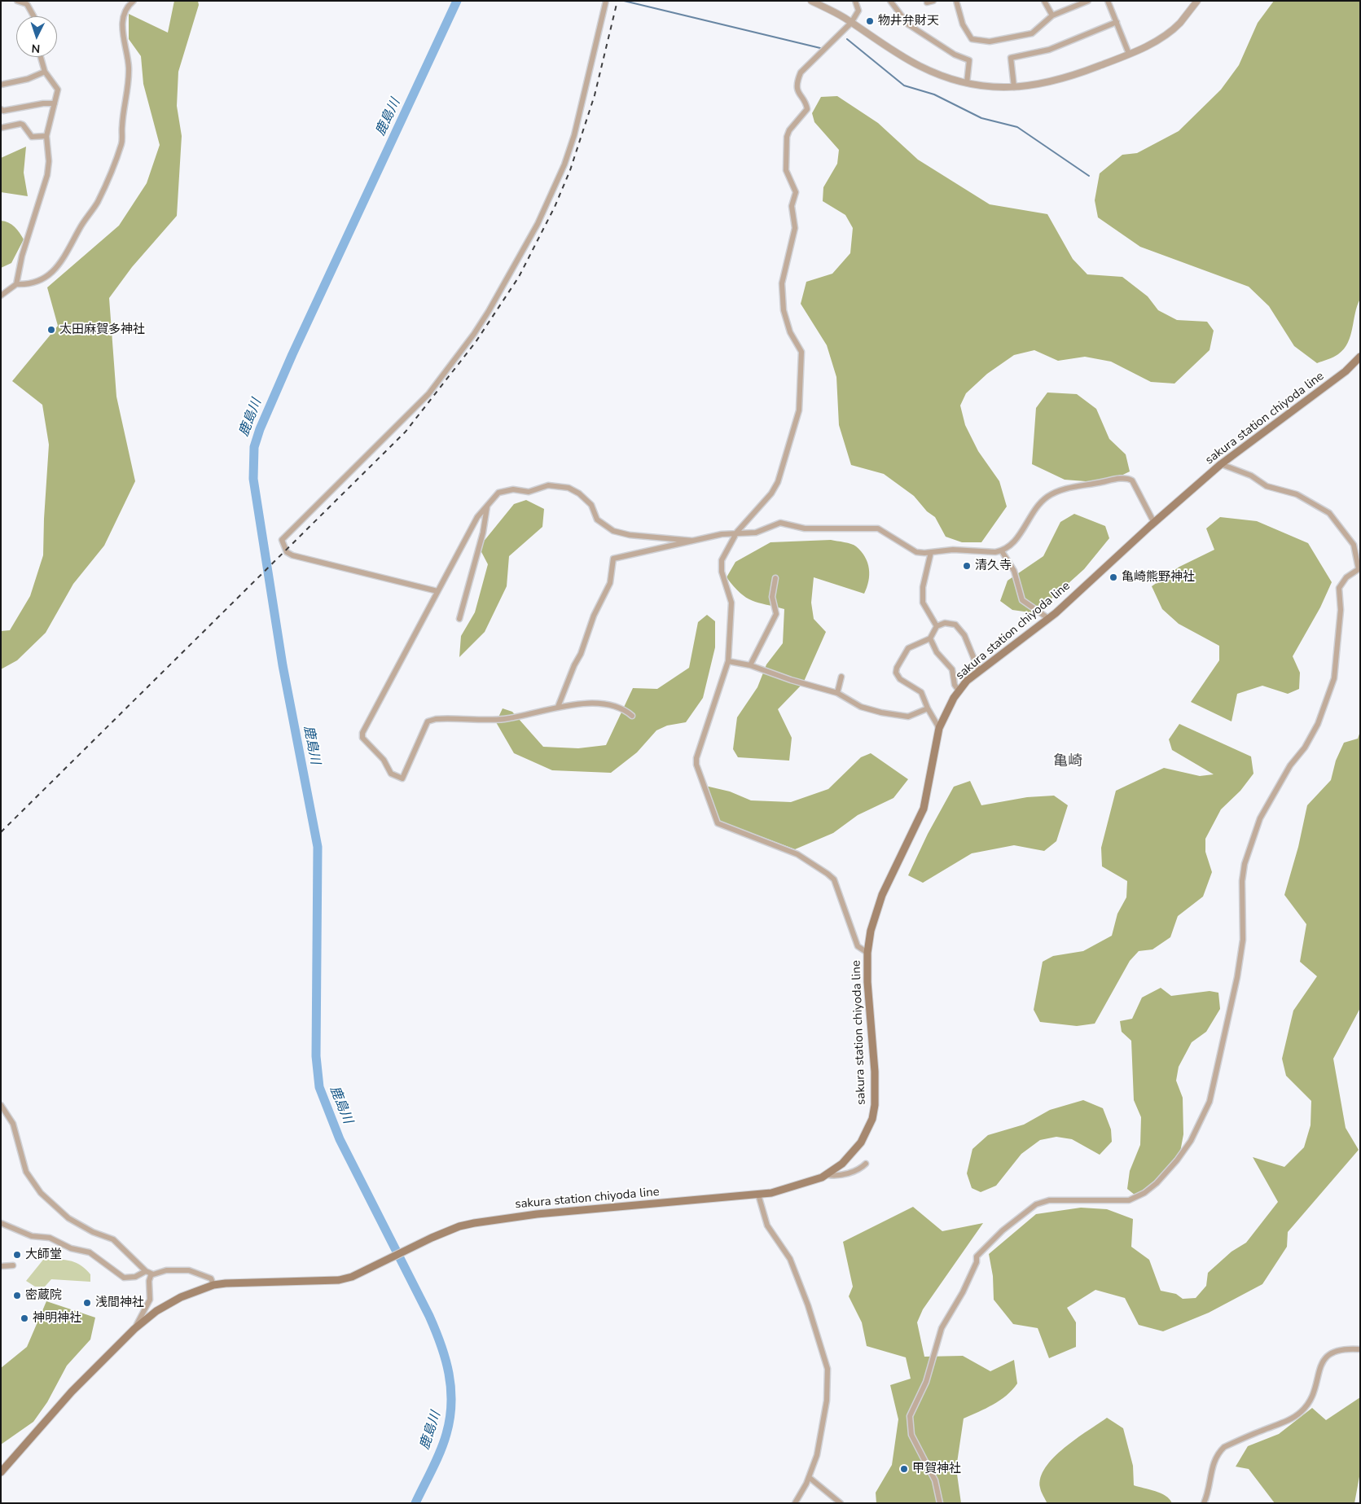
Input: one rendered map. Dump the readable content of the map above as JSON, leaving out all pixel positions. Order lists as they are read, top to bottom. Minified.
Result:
{"streets":{"main road":["sakura station chiyoda line"]},"districts":["亀崎"],"water":["鹿島川"],"places":["物井弁財天","太田麻賀多神社","清久寺","亀崎熊野神社","大師堂","密蔵院","浅間神社","神明神社","甲賀神社"],"north":"bottom"}
